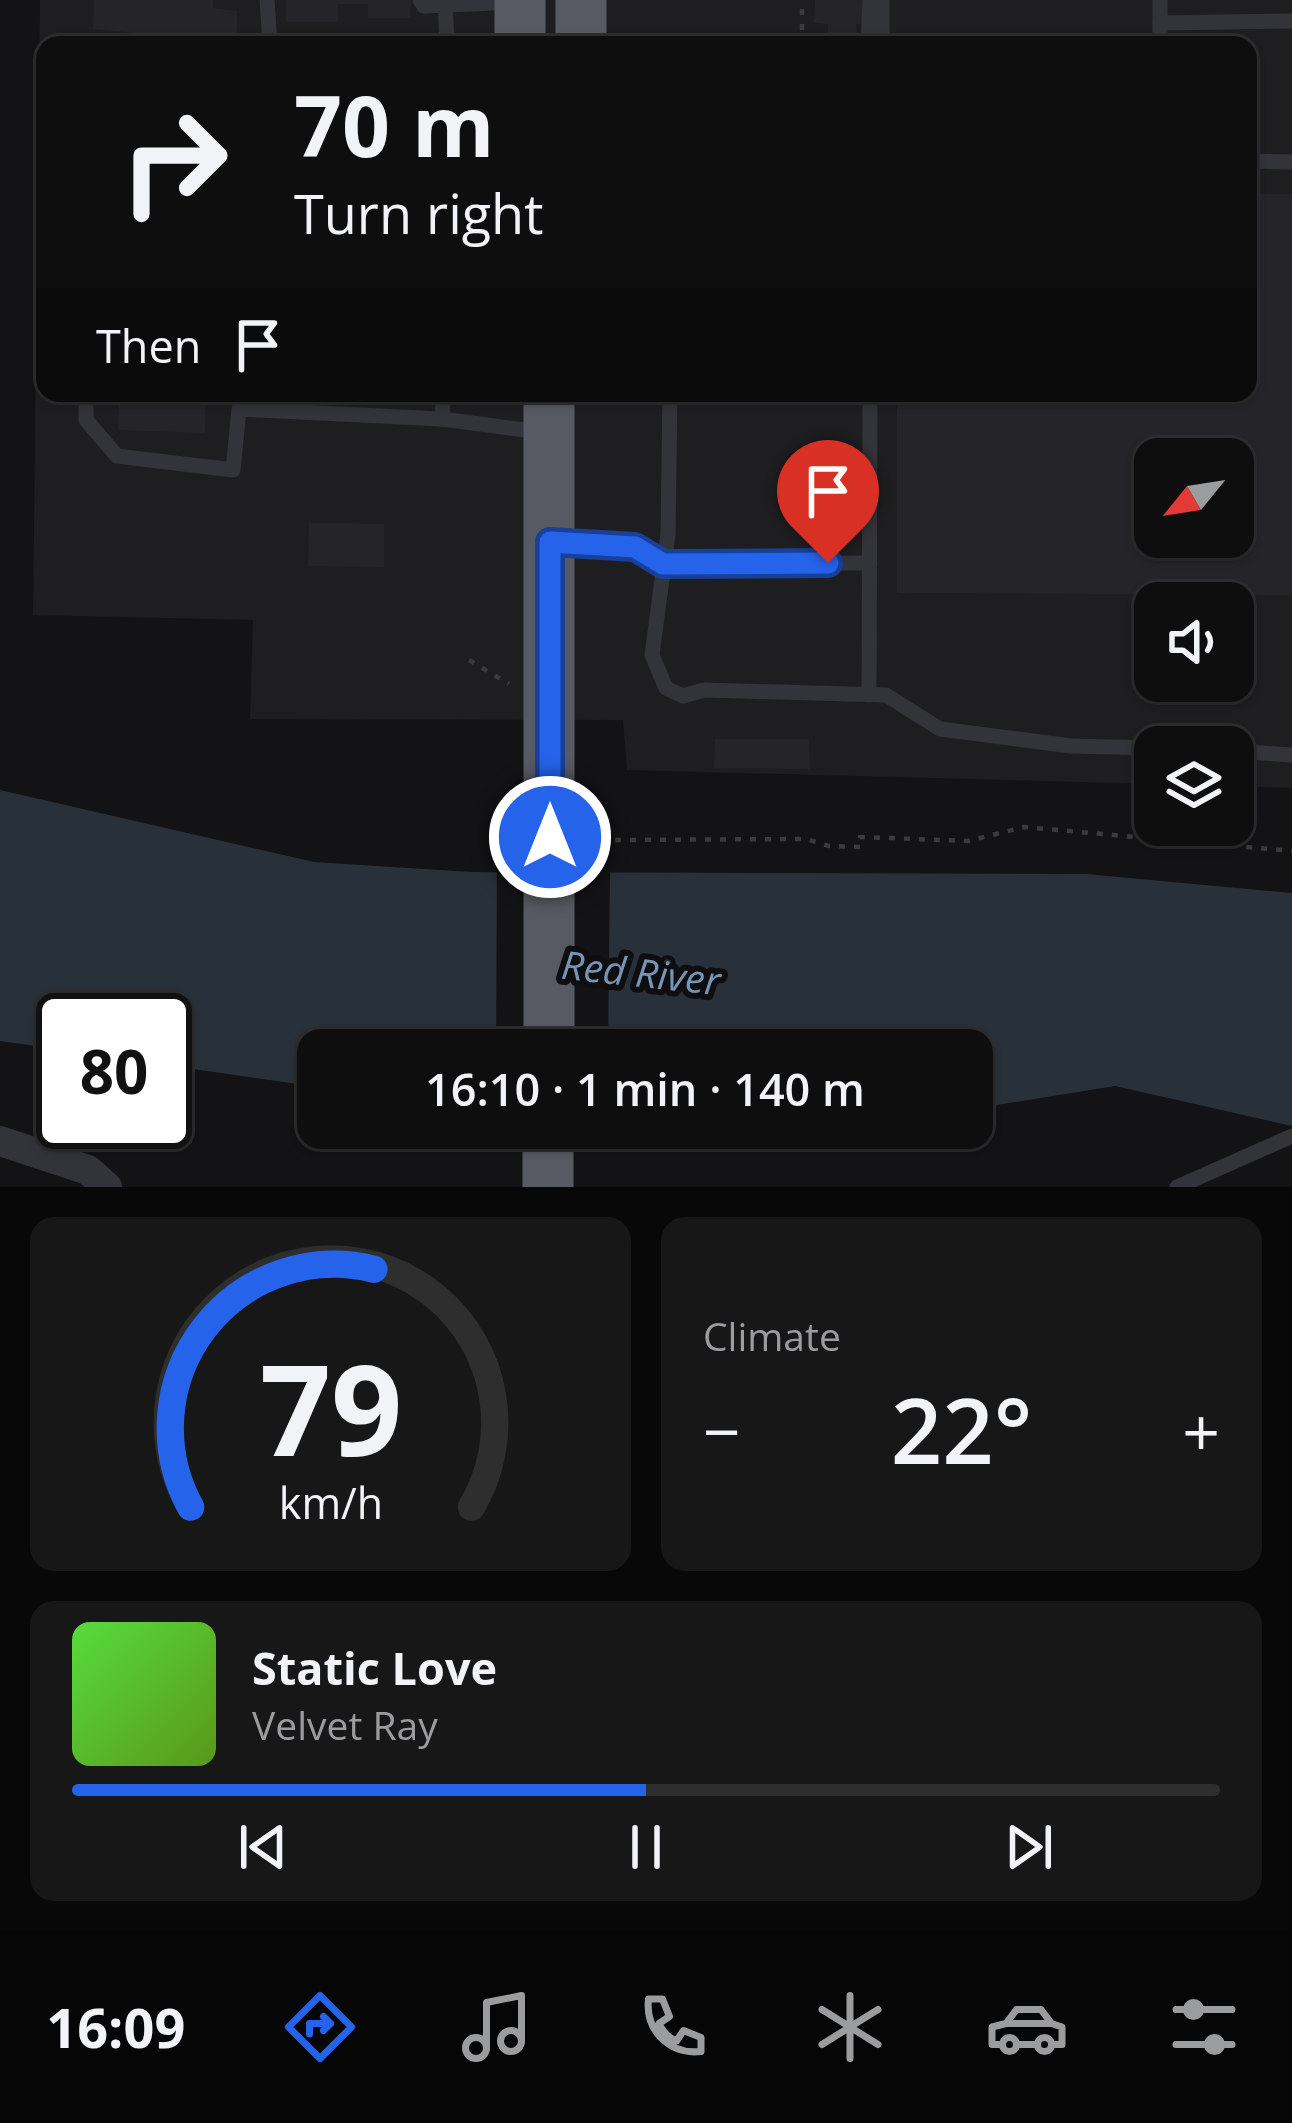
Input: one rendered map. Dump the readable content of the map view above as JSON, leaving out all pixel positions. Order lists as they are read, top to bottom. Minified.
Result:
{"water":["Red River"],"north":"bottom left","page":{"turn":["70 m","Turn right"],"then":"Then","limit":"80","trip":"16:10 · 1 min · 140 m","tile":"Climate","heat":["−","22°","+"],"song":["Static Love","Velvet Ray"],"tabs":"16:09","gauge":["79","km/h"]}}
